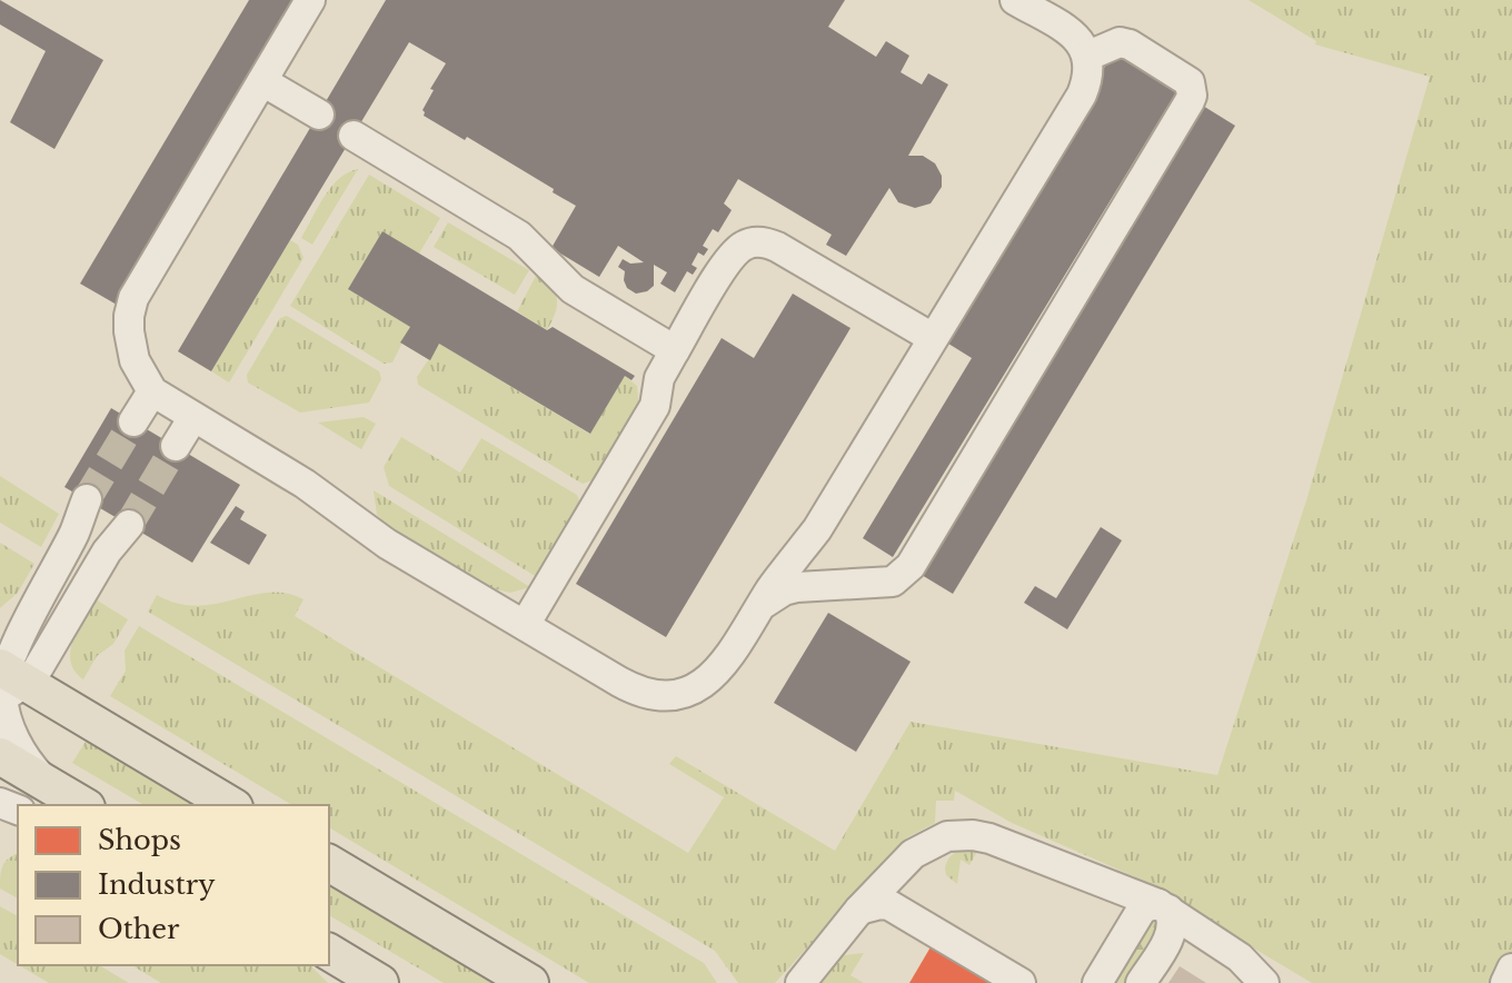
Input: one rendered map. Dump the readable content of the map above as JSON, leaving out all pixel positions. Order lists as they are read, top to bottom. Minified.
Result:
{"legend":["Shops","Industry","Other"]}
